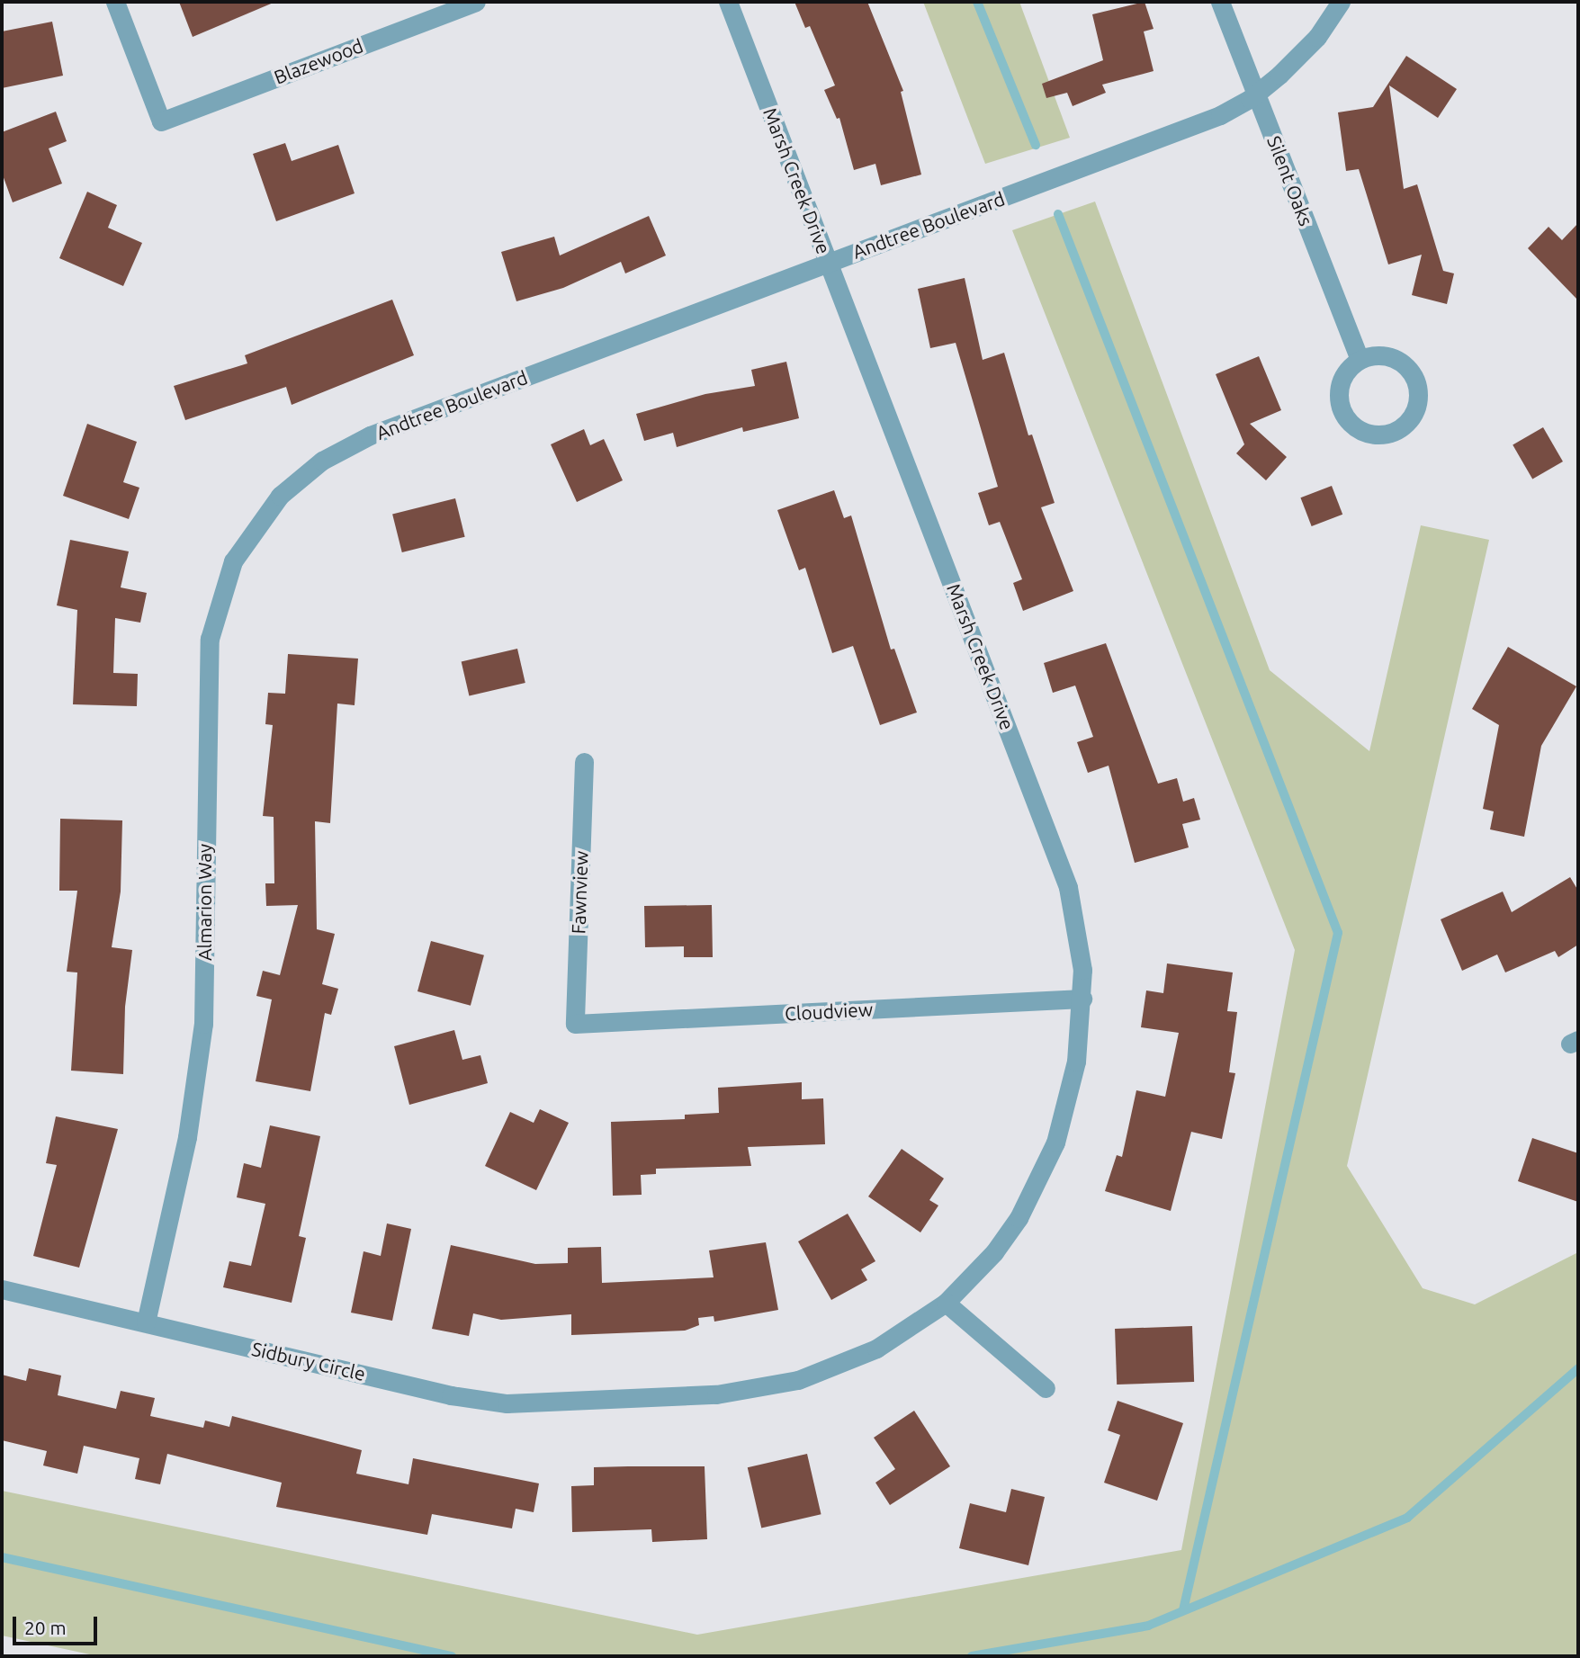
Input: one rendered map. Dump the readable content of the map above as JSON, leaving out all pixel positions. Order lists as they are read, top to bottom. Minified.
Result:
{"streets":{"street":["Blazewood","Marsh Creek Drive","Silent Oaks","Andtree Boulevard","Fawnview","Almarion Way","Cloudview","Sidbury Circle"]},"crossings":[["Marsh Creek Drive","Andtree Boulevard"],["Marsh Creek Drive","Cloudview"],["Marsh Creek Drive","Sidbury Circle"],["Silent Oaks","Andtree Boulevard"],["Andtree Boulevard","Almarion Way"],["Fawnview","Cloudview"],["Almarion Way","Sidbury Circle"]],"scale_bar":"20 m"}
